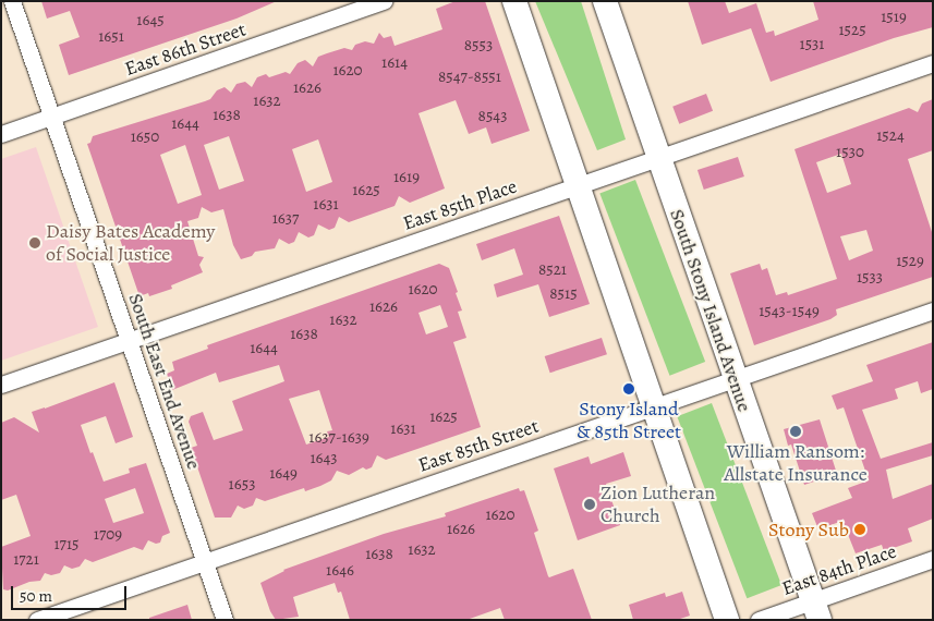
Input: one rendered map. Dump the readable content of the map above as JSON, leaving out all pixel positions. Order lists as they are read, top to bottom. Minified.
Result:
{"streets":{"highway":["South Stony Island Avenue"],"street":["East 86th Street","East 85th Place","South East End Avenue","East 85th Street","East 84th Place"]},"crossings":[["East 86th Street","South East End Avenue"],["East 85th Place","South Stony Island Avenue"],["East 85th Place","South East End Avenue"],["South Stony Island Avenue","East 85th Street"],["South Stony Island Avenue","East 84th Place"],["South East End Avenue","East 85th Street"]],"places":["Daisy Bates Academy of Social Justice","Stony Island & 85th Street","William Ransom: Allstate Insurance","Zion Lutheran Church","Stony Sub"],"house_numbers":["1519","1645","1525","1651","1531","8553","1614","1620","8547-8551","1626","1632","1638","8543","1644","1524","1650","1530","1619","1625","1631","1637","1529","8521","1533","1620","8515","1626","1543-1549","1632","1638","1644","1625","1631","1637-1639","1643","1649","1653","1620","1626","1709","1715","1632","1638","1721","1646"],"scale_bar":"50 m"}
